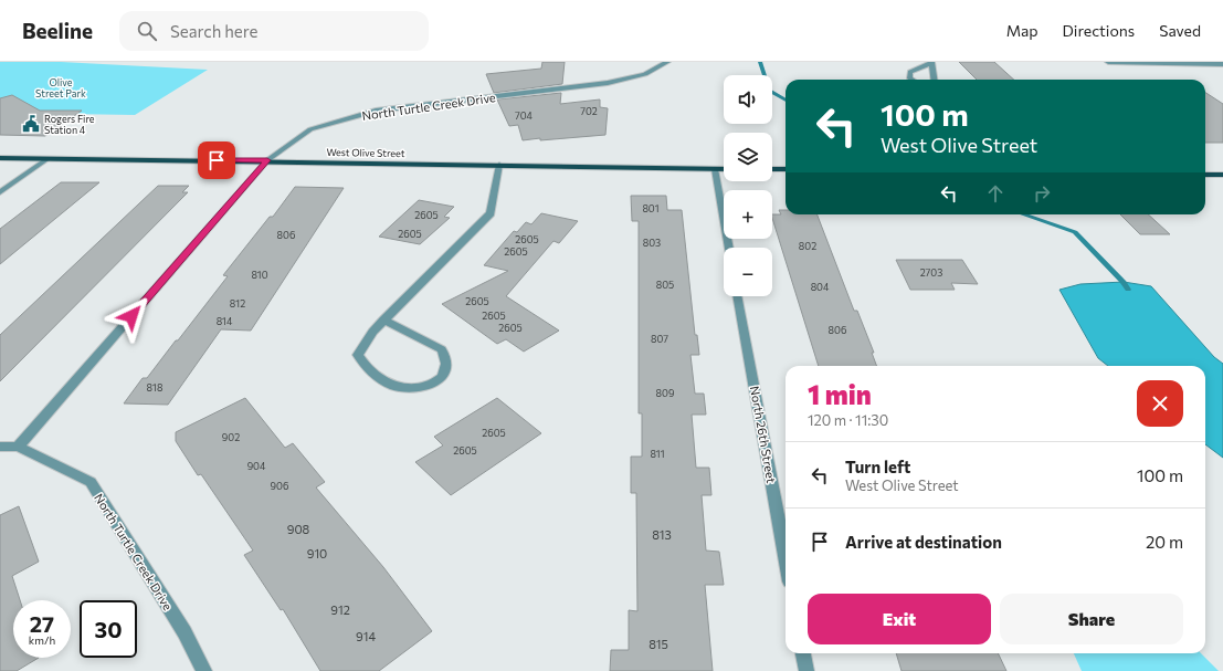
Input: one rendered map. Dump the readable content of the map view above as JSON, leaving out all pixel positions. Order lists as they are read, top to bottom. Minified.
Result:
{"streets":{"main road":["West Olive Street"],"street":["North Turtle Creek Drive","North 26th Street"]},"crossings":[["North Turtle Creek Drive","West Olive Street"]],"parks":["Olive Street Park"],"places":{"public building":["Rogers Fire Station 4"]},"house_numbers":["702","704","801","2605","2605","806","2605","803","802","2605","2703","810","805","804","2605","812","2605","814","2605","806","807","818","809","2605","902","2605","811","904","906","908","813","910","912","914","815"],"page":{"header":"Beeline","search":"Search here","nav":["Map","Directions","Saved"],"map_buttons":["+","−"],"turn":["100 m","West Olive Street"],"heading":["1 min","120 m · 11:30"],"list":[{"name":"Turn left","note":"West Olive Street","value":"100 m"},{"name":"Arrive at destination","value":"20 m"}],"buttons":["Exit","Share"],"speed":"27 km/h","limit":"30"}}
